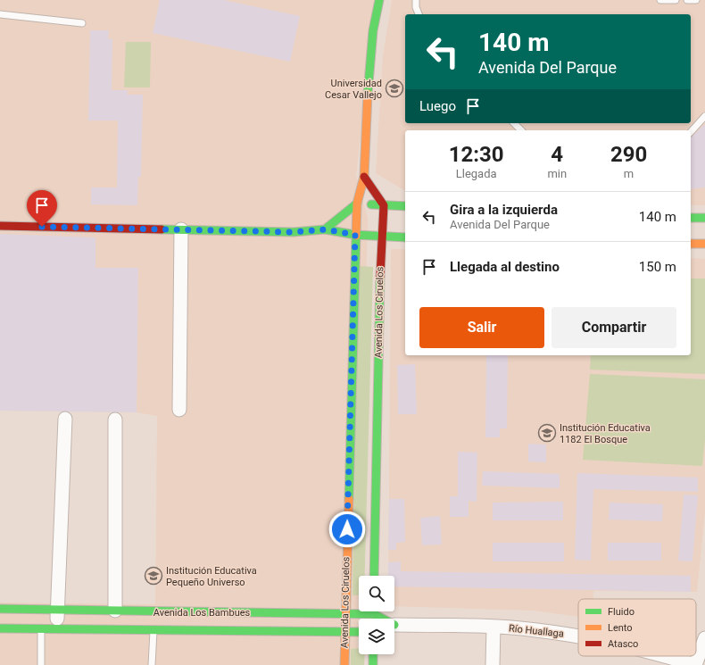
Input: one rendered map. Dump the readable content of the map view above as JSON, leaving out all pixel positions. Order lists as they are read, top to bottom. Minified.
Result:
{"streets":{"main road":["Avenida Los Ciruelos","Avenida Los Bambues"],"street":["Río Huallaga"]},"crossings":[["Avenida Los Ciruelos","Avenida Los Bambues"]],"places":{"school or university":["Universidad Cesar Vallejo","Institución Educativa 1182 El Bosque","Institución Educativa Pequeño Universo"]},"legend":["Fluido","Lento","Atasco"],"page":{"turn":["140 m","Avenida Del Parque"],"then":"Luego","eta":["12:30","Llegada","4","min","290","m"],"list":[{"name":"Gira a la izquierda","note":"Avenida Del Parque","value":"140 m"},{"name":"Llegada al destino","value":"150 m"}],"buttons":["Salir","Compartir"]}}
